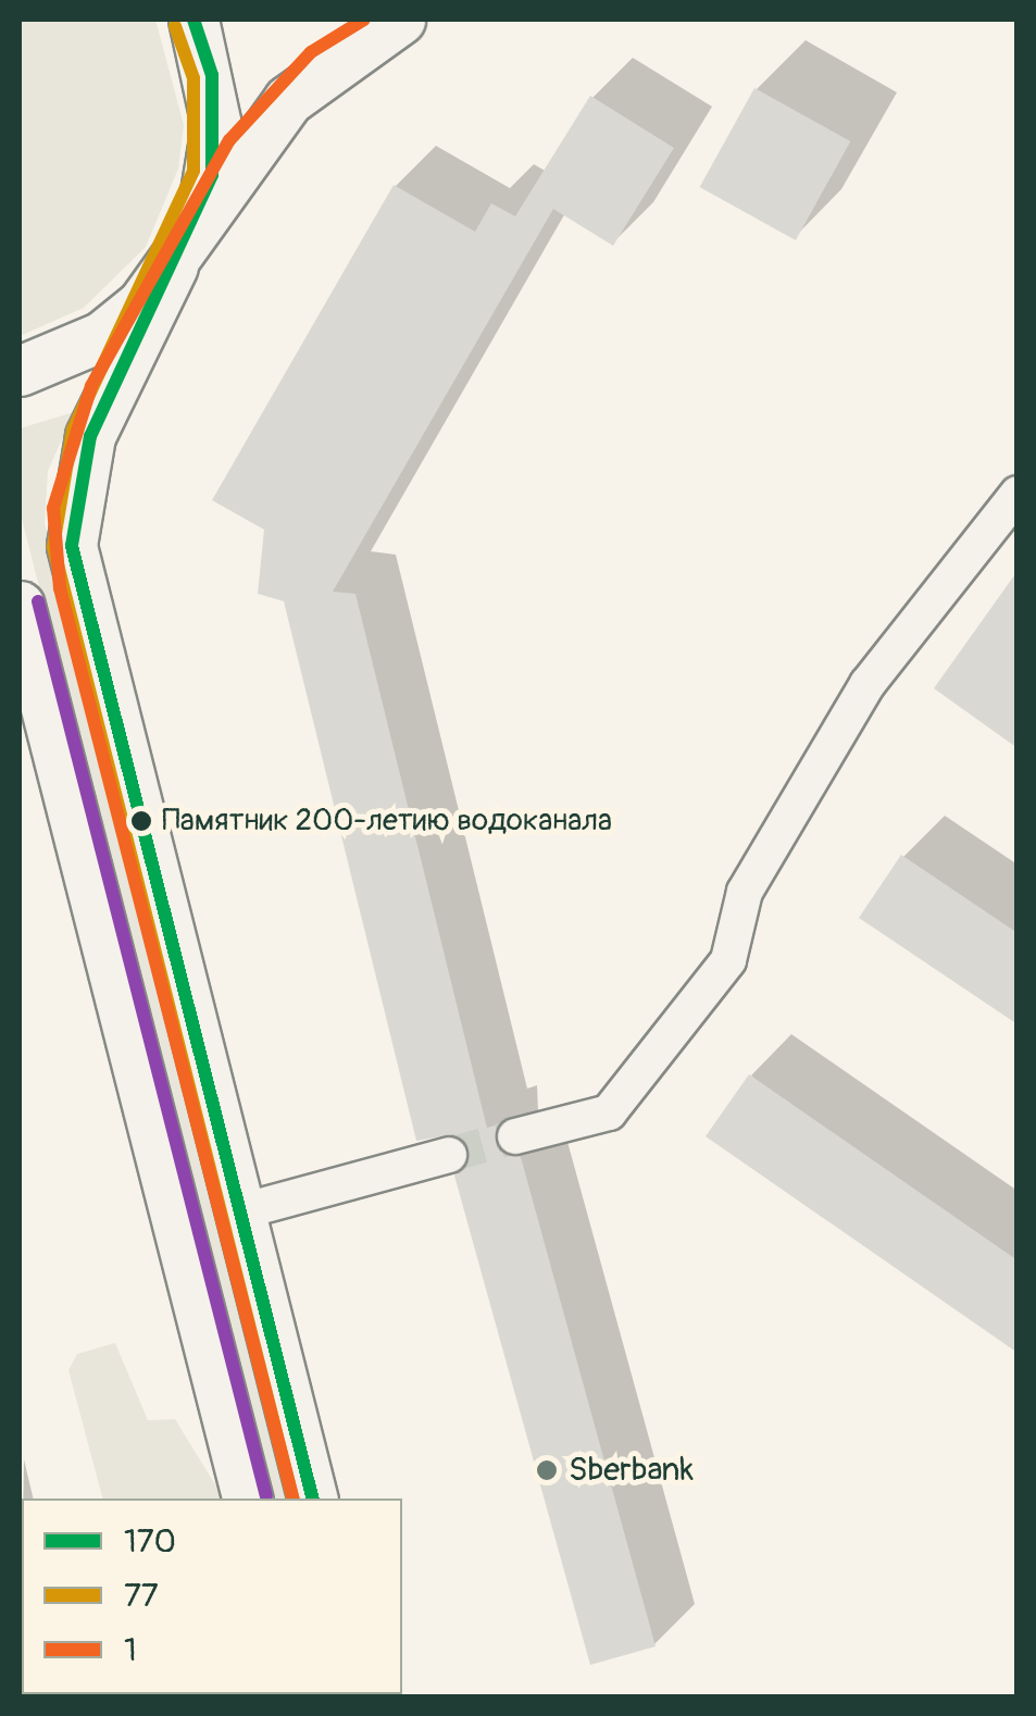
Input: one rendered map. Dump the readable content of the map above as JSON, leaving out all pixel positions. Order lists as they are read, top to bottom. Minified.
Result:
{"places":["Памятник 200-летию водоканала","Sberbank"],"lines":["transit line 170","transit line 1","transit line 77"],"legend":["170","77","1"]}
